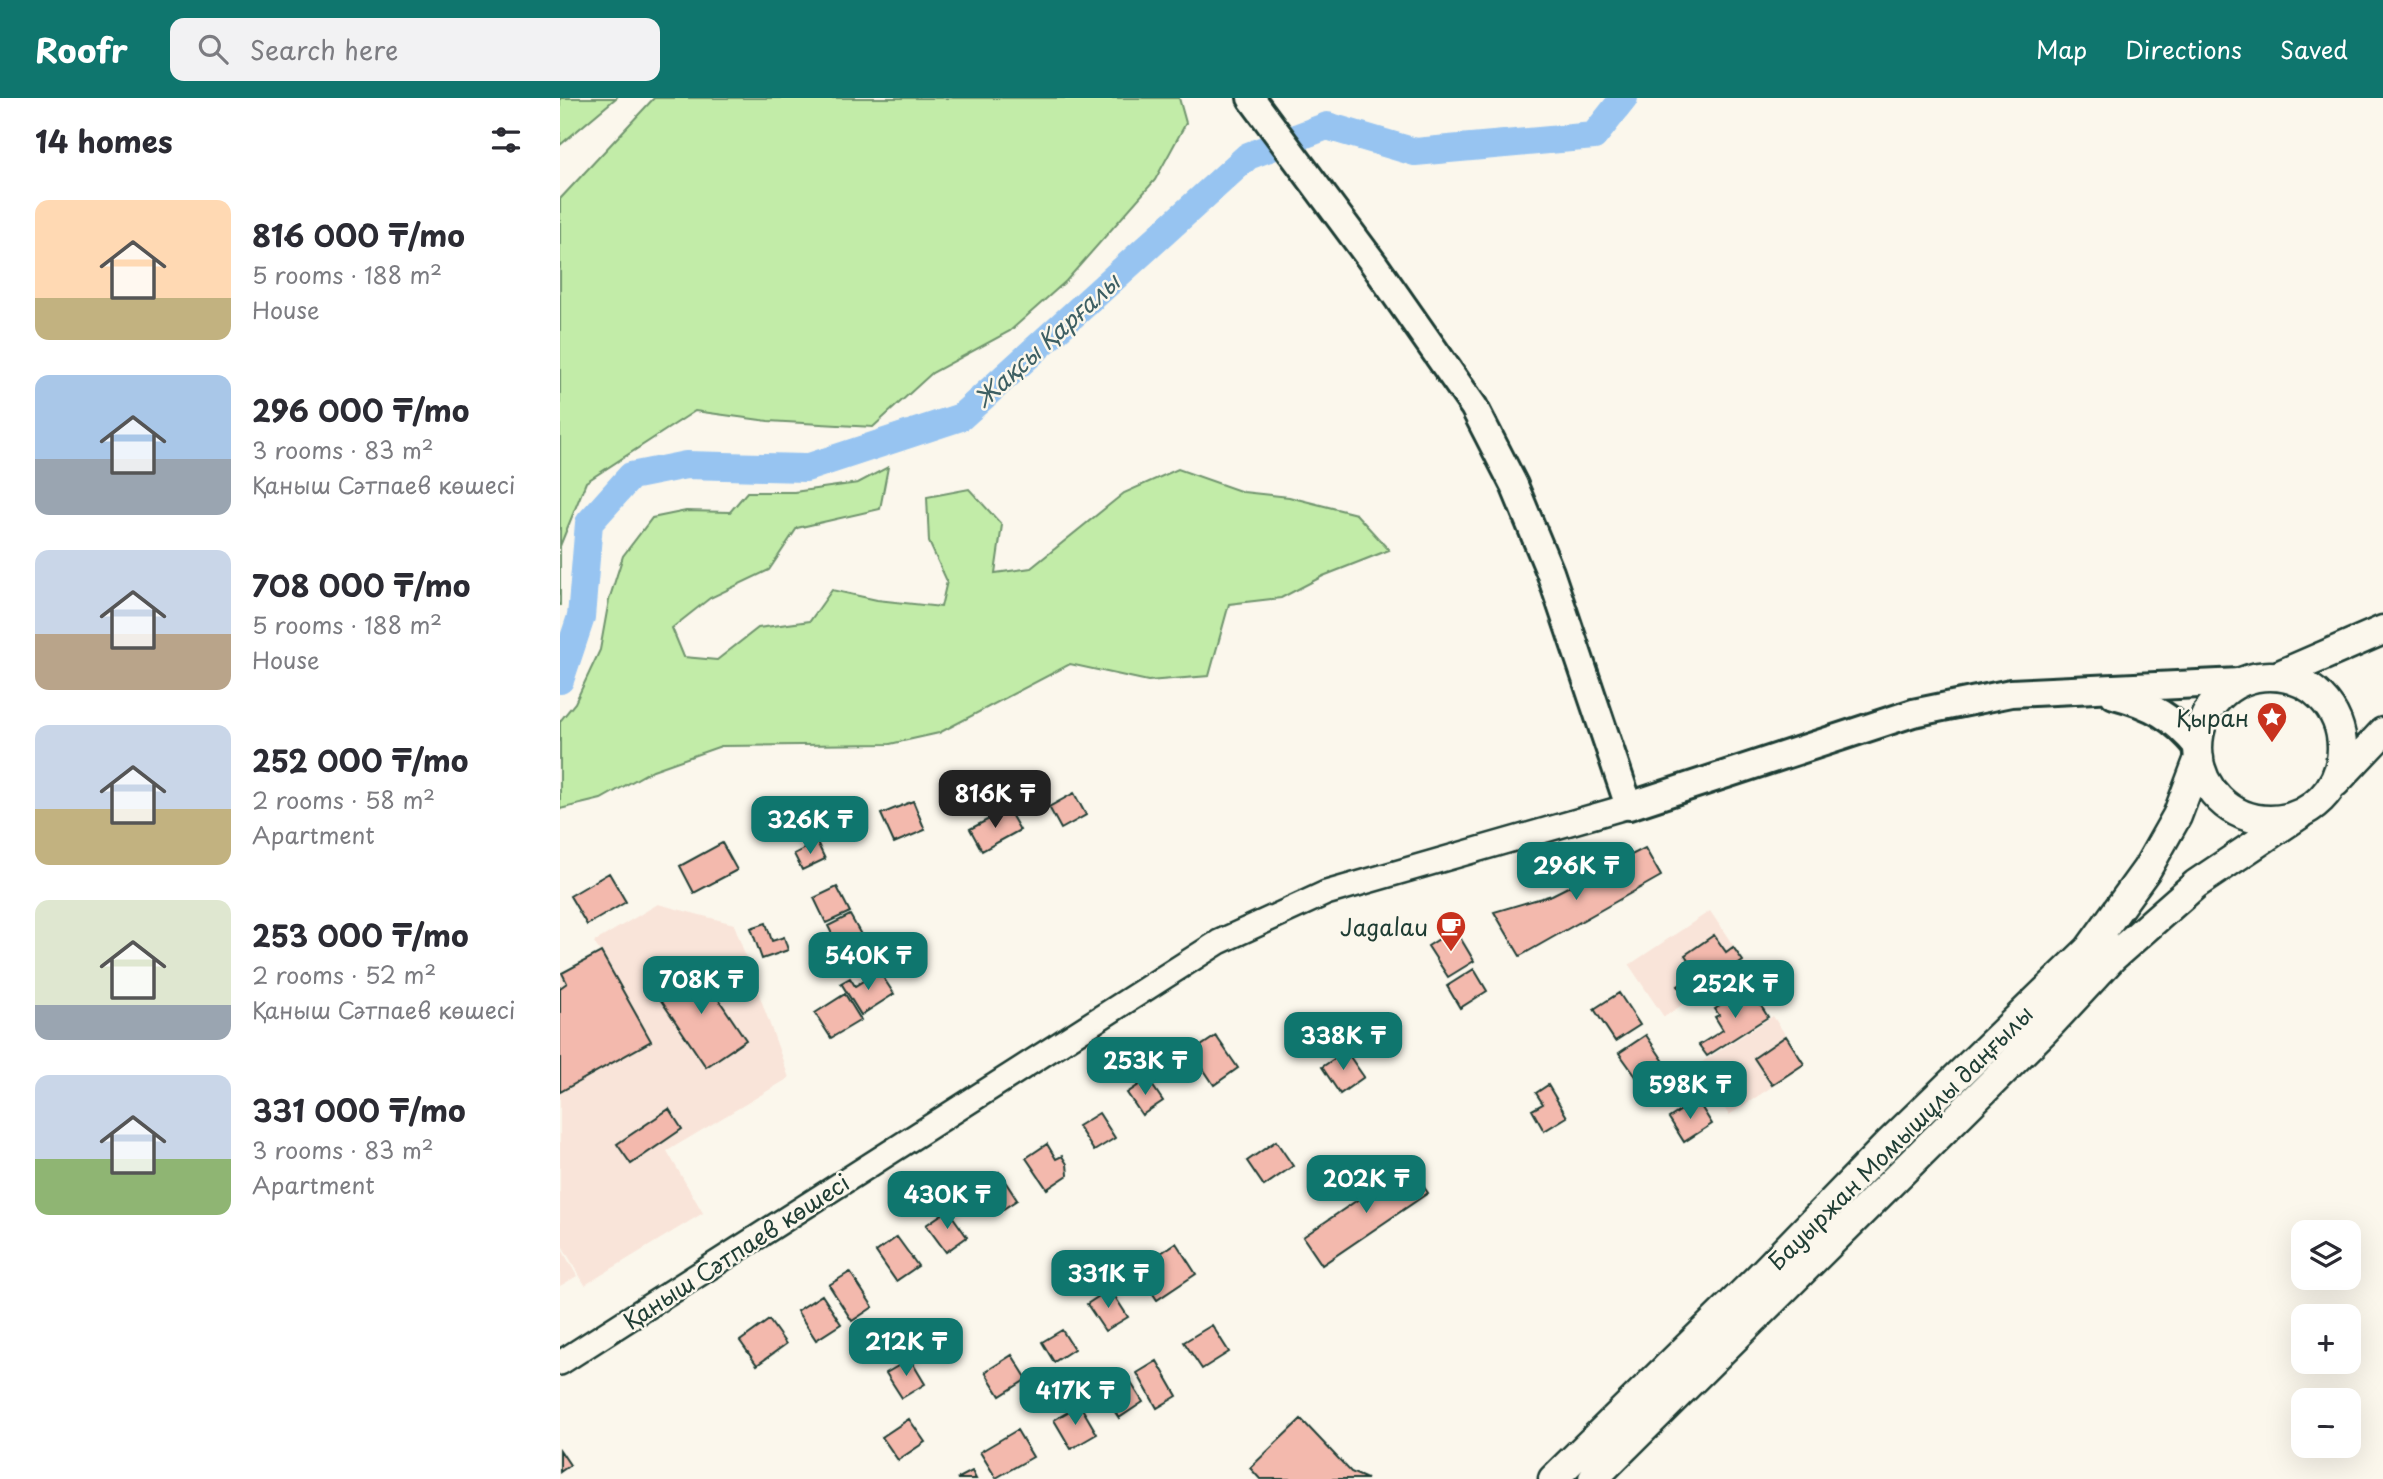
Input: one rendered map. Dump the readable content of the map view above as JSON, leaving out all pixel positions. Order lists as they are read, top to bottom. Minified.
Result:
{"streets":{"main road":["Бауыржан Момышұлы даңғылы"],"street":["Қаныш Сәтпаев көшесі"]},"water":["Жақсы Қарғалы"],"places":{"place":["Қыран"],"cafe":["Jagalau"]},"page":{"header":"Roofr","search":"Search here","nav":["Map","Directions","Saved"],"heading":"14 homes","list":[{"name":"816 000 ₸/mo","note":"5 rooms · 188 m² · House"},{"name":"296 000 ₸/mo","note":"3 rooms · 83 m² · Қаныш Сәтпаев көшесі"},{"name":"708 000 ₸/mo","note":"5 rooms · 188 m² · House"},{"name":"252 000 ₸/mo","note":"2 rooms · 58 m² · Apartment"},{"name":"253 000 ₸/mo","note":"2 rooms · 52 m² · Қаныш Сәтпаев көшесі"},{"name":"331 000 ₸/mo","note":"3 rooms · 83 m² · Apartment"}],"price":["816K ₸","326K ₸","296K ₸","540K ₸","708K ₸","252K ₸","338K ₸","253K ₸","598K ₸","202K ₸","430K ₸","331K ₸","212K ₸","417K ₸"],"map_buttons":["+","−"]}}
